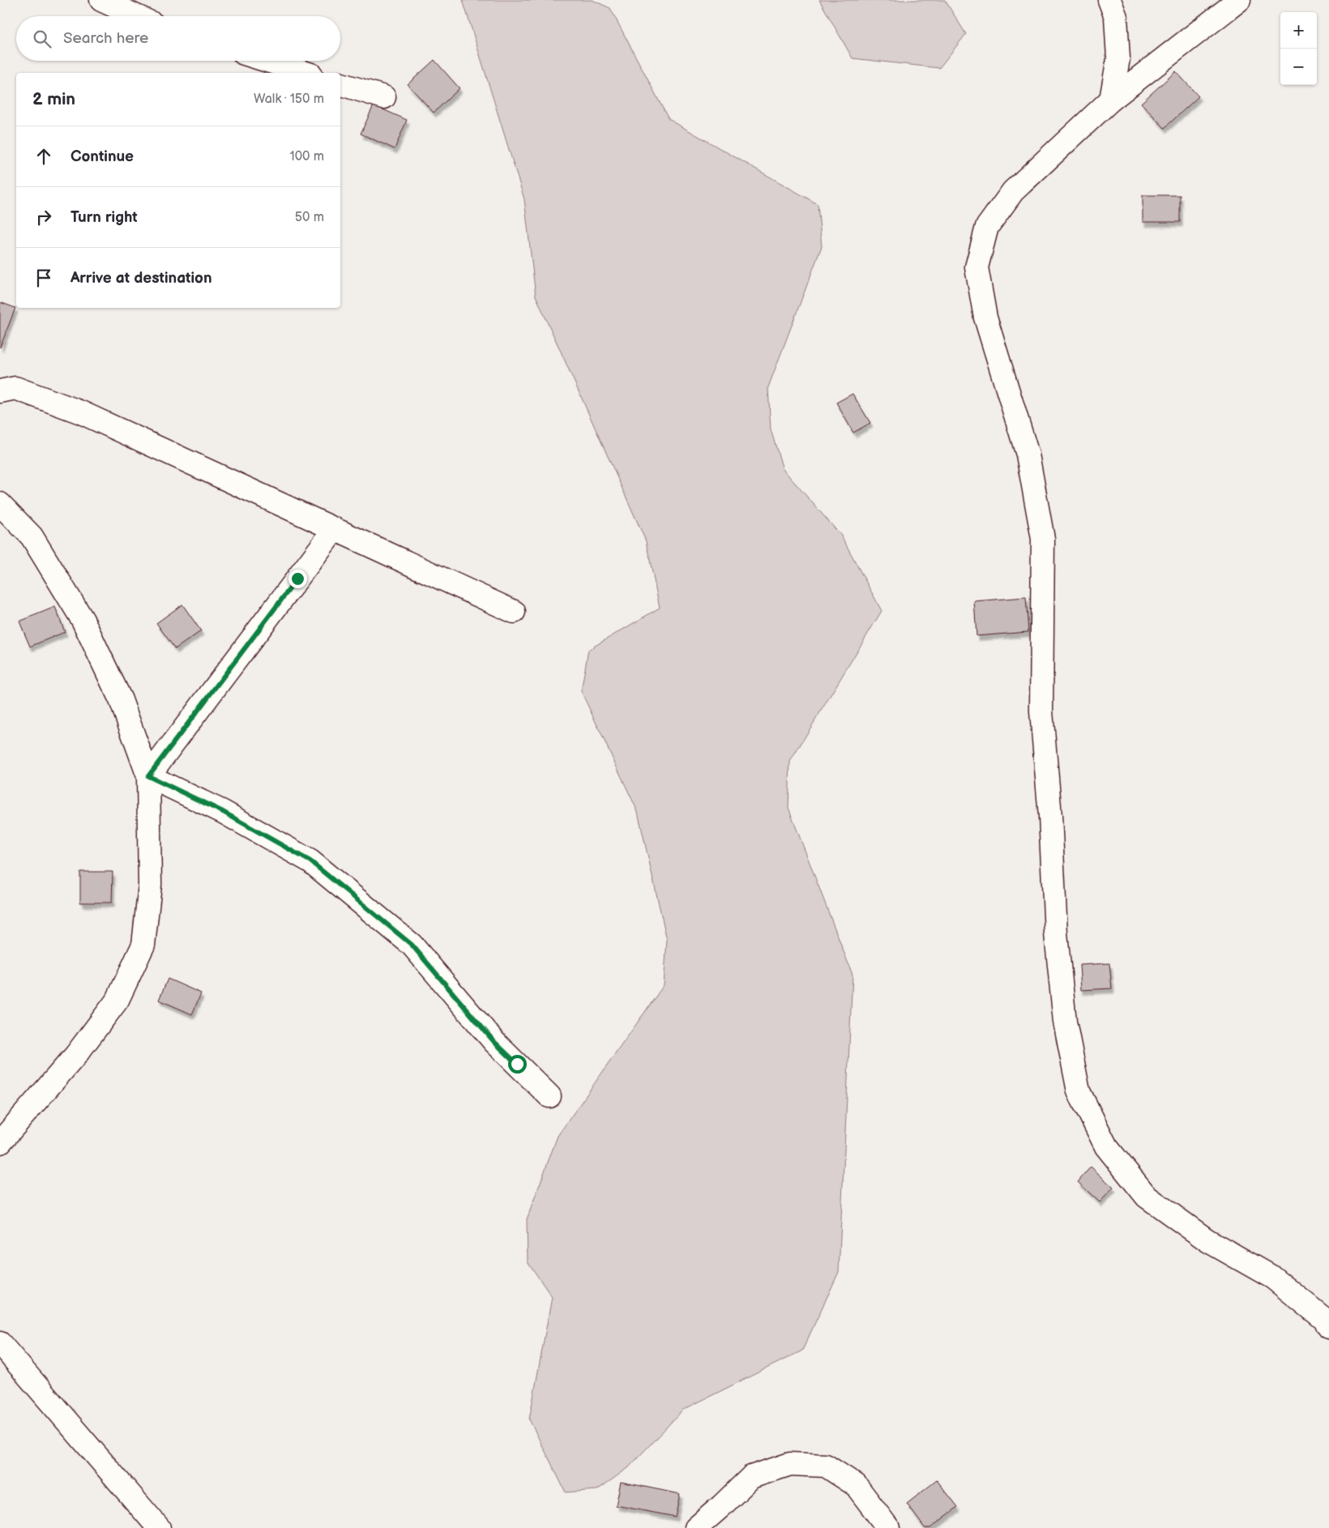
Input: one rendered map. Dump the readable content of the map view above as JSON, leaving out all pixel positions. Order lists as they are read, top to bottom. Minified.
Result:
{"page":{"map_buttons":["+","−"],"search":"Search here","heading":["2 min","Walk · 150 m"],"list":[["Continue","100 m"],["Turn right","50 m"],"Arrive at destination"]}}
